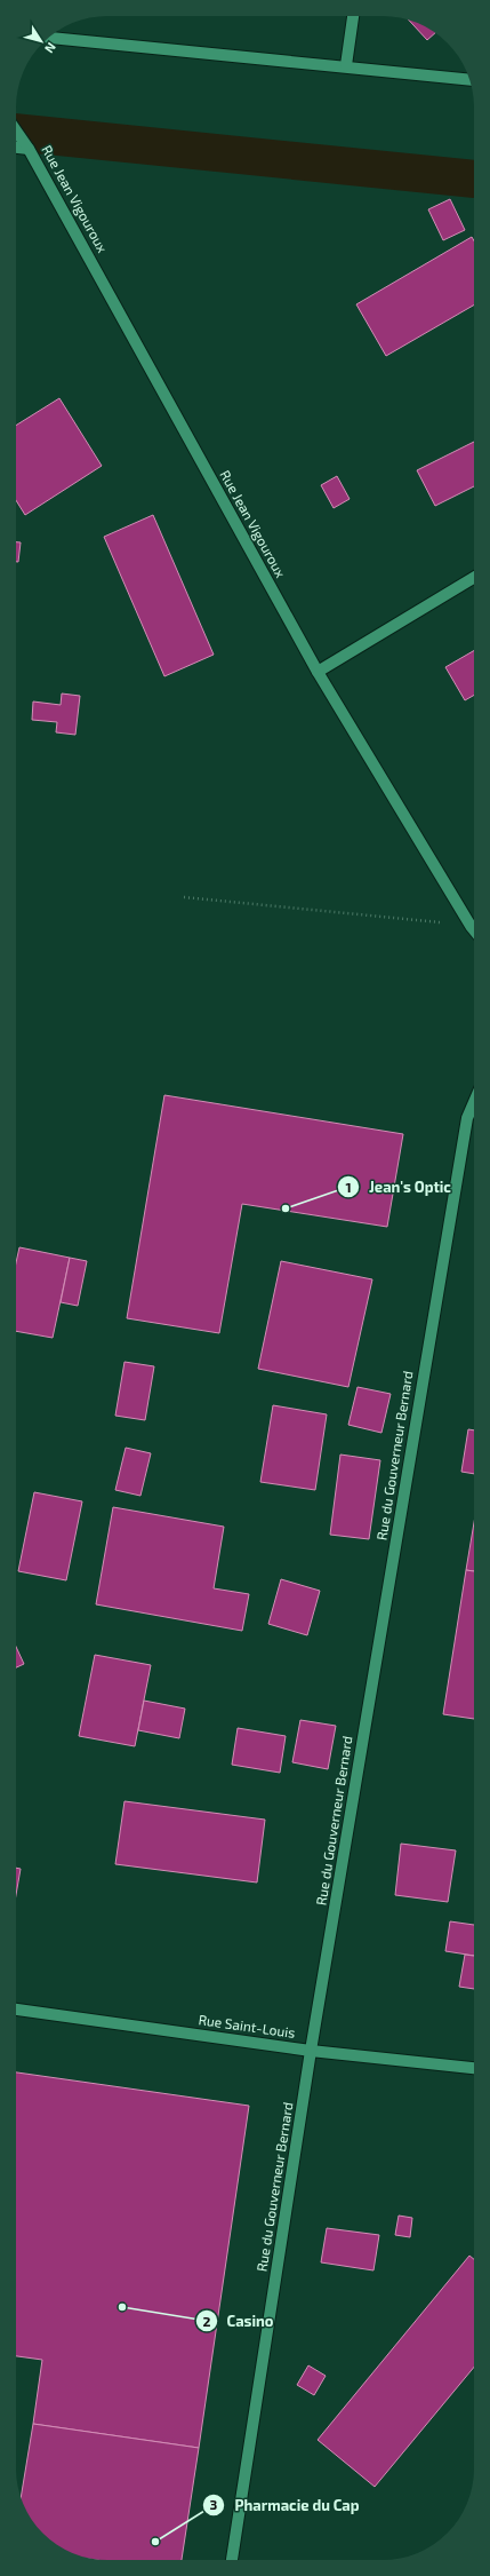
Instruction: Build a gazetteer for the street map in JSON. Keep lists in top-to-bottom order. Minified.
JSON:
{"streets":{"street":["Rue Jean Vigouroux","Rue du Gouverneur Bernard","Rue Saint-Louis"]},"crossings":[["Rue du Gouverneur Bernard","Rue Saint-Louis"]],"places":["Jean's Optic","Casino","Pharmacie du Cap"],"north":"bottom right"}
